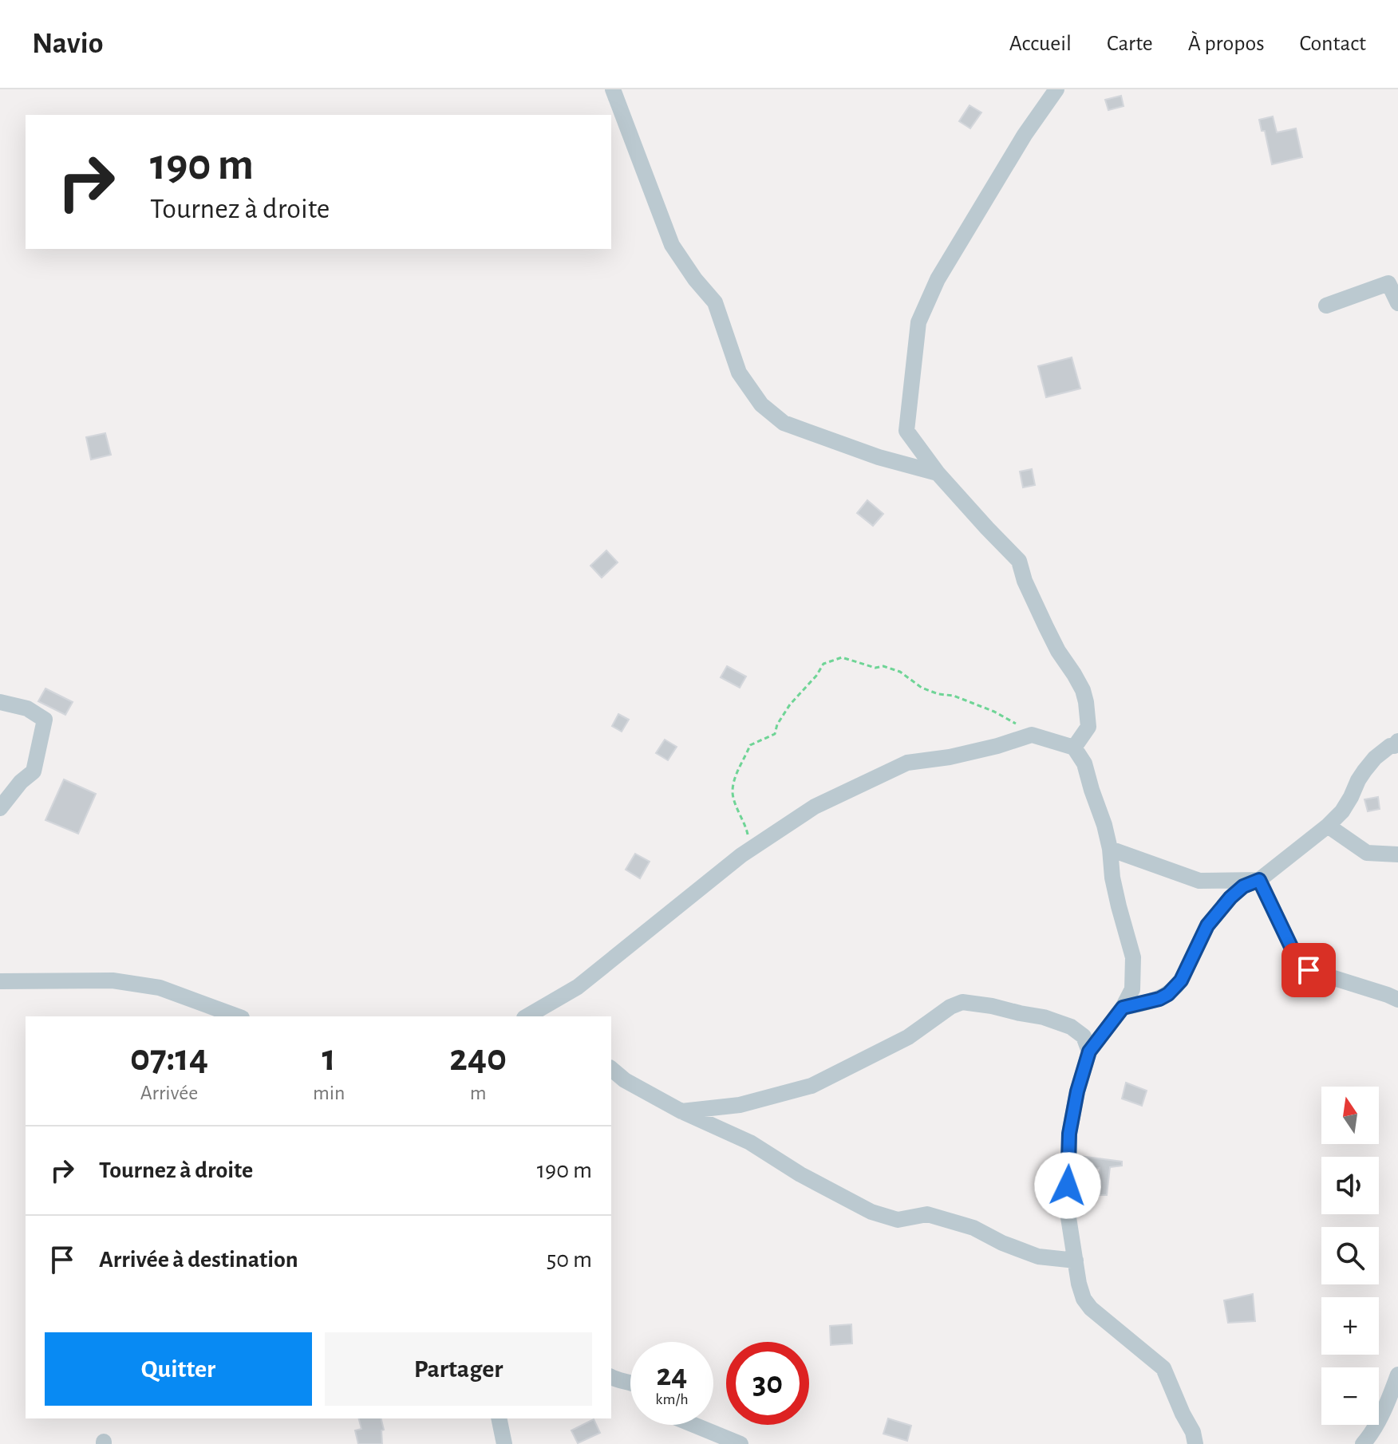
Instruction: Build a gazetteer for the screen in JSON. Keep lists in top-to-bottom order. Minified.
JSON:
{"north":"top","page":{"header":"Navio","nav":["Accueil","Carte","À propos","Contact"],"turn":["190 m","Tournez à droite"],"eta":["07:14","Arrivée","1","min","240","m"],"map_buttons":["+","−"],"list":[{"name":"Tournez à droite","value":"190 m"},{"name":"Arrivée à destination","value":"50 m"}],"buttons":["Quitter","Partager"],"speed":"24 km/h","limit":"30"}}
